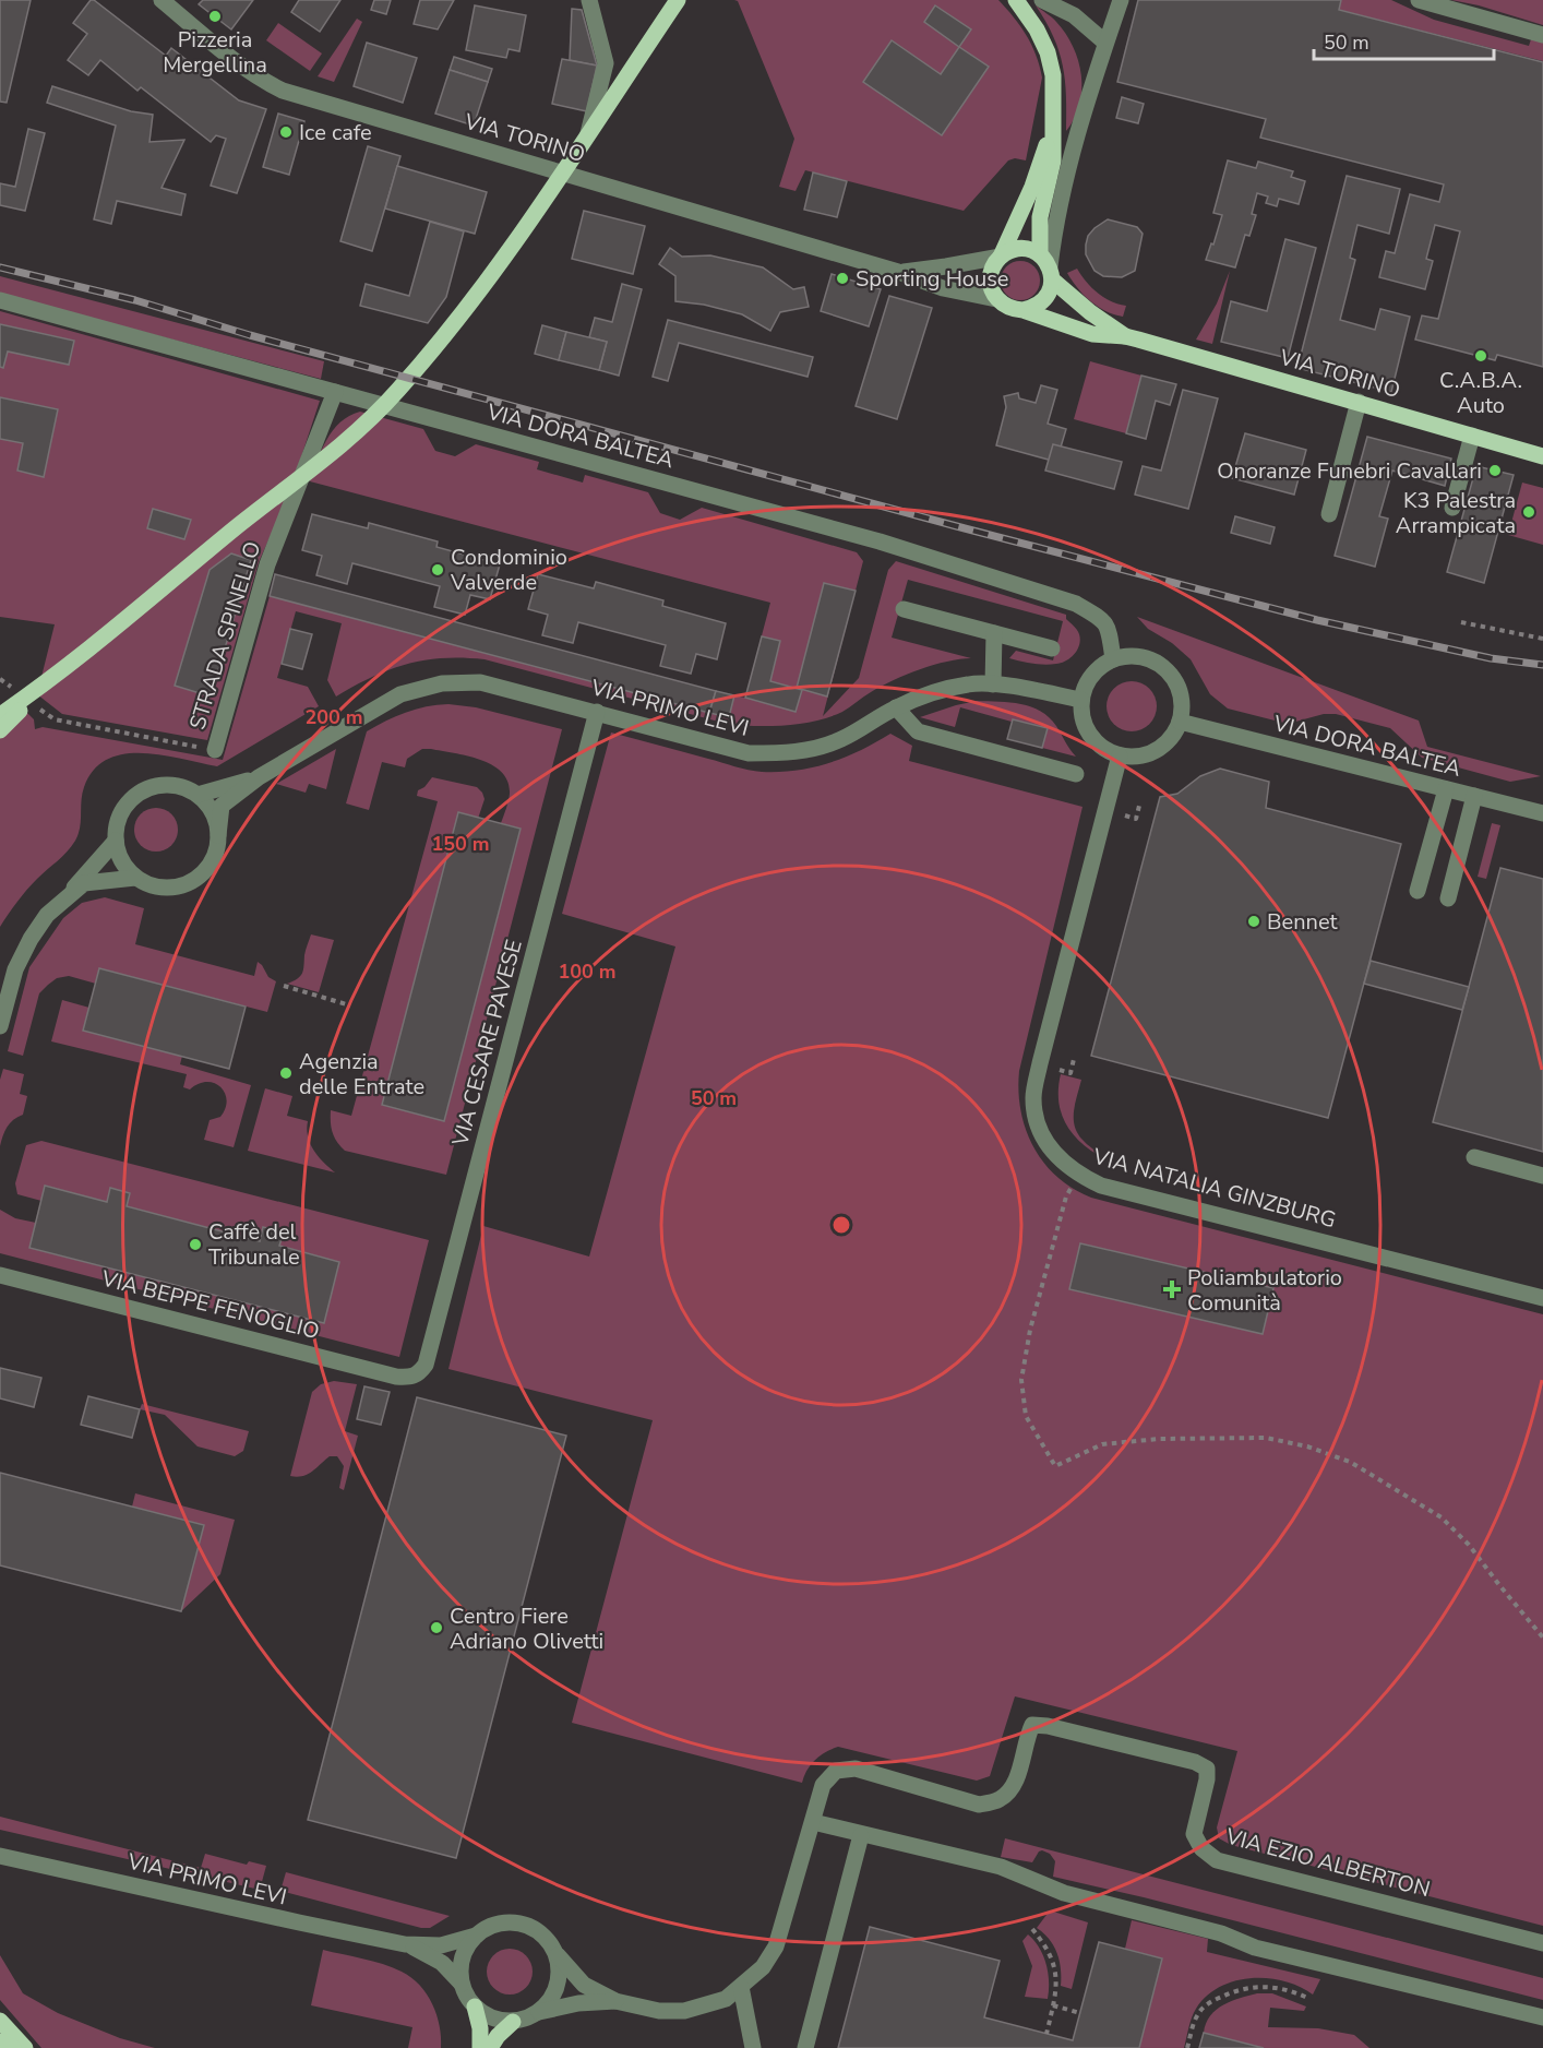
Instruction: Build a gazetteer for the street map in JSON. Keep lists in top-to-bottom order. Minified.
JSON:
{"streets":{"main road":["VIA TORINO"],"street":["VIA DORA BALTEA","STRADA SPINELLO","VIA PRIMO LEVI","VIA CESARE PAVESE","VIA NATALIA GINZBURG","VIA BEPPE FENOGLIO","VIA EZIO ALBERTON"]},"crossings":[["VIA DORA BALTEA","STRADA SPINELLO"],["VIA DORA BALTEA","VIA PRIMO LEVI"],["VIA DORA BALTEA","VIA NATALIA GINZBURG"],["VIA PRIMO LEVI","VIA CESARE PAVESE"],["VIA PRIMO LEVI","VIA NATALIA GINZBURG"],["VIA PRIMO LEVI","VIA EZIO ALBERTON"],["VIA CESARE PAVESE","VIA BEPPE FENOGLIO"]],"places":{"other":["Pizzeria Mergellina","Ice cafe","Sporting House","C.A.B.A. Auto","Onoranze Funebri Cavallari","K3 Palestra Arrampicata","Condominio Valverde","Bennet","Agenzia delle Entrate","Caffè del Tribunale","Centro Fiere Adriano Olivetti"],"health":["Poliambulatorio Comunità"]},"scale_bar":"50 m","rings":["200 m","150 m","100 m","50 m"]}
